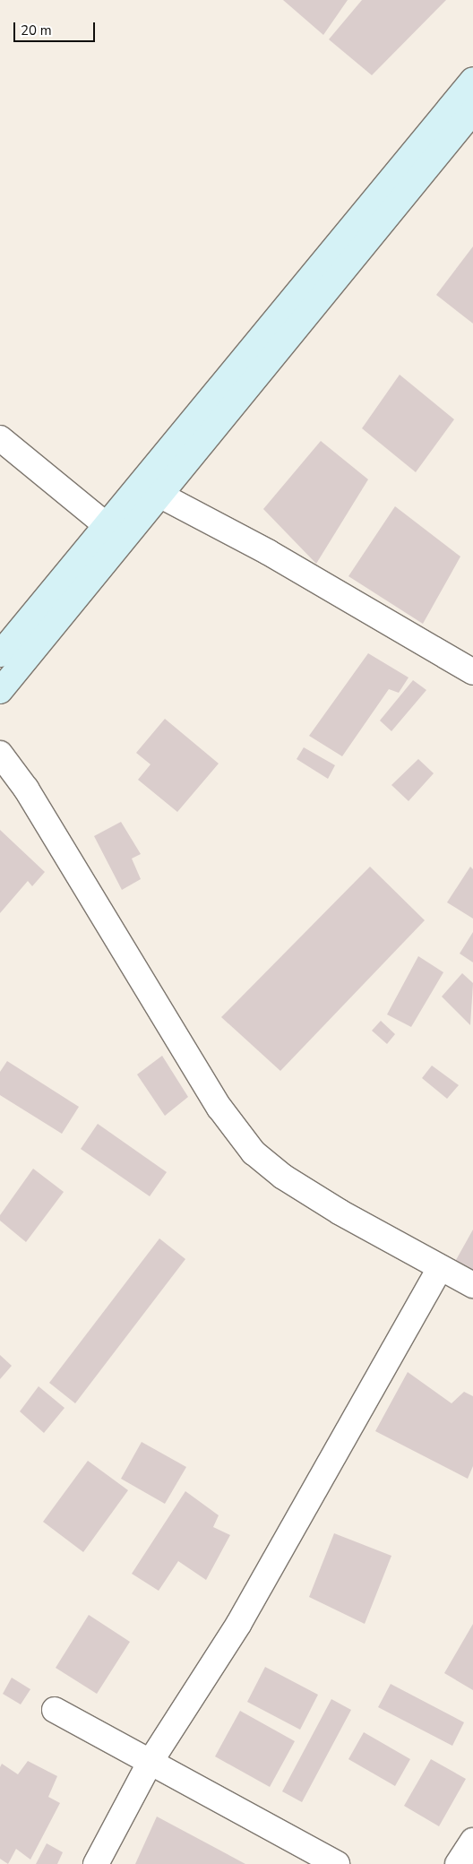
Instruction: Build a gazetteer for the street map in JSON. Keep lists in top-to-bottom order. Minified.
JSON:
{"scale_bar":"20 m"}
